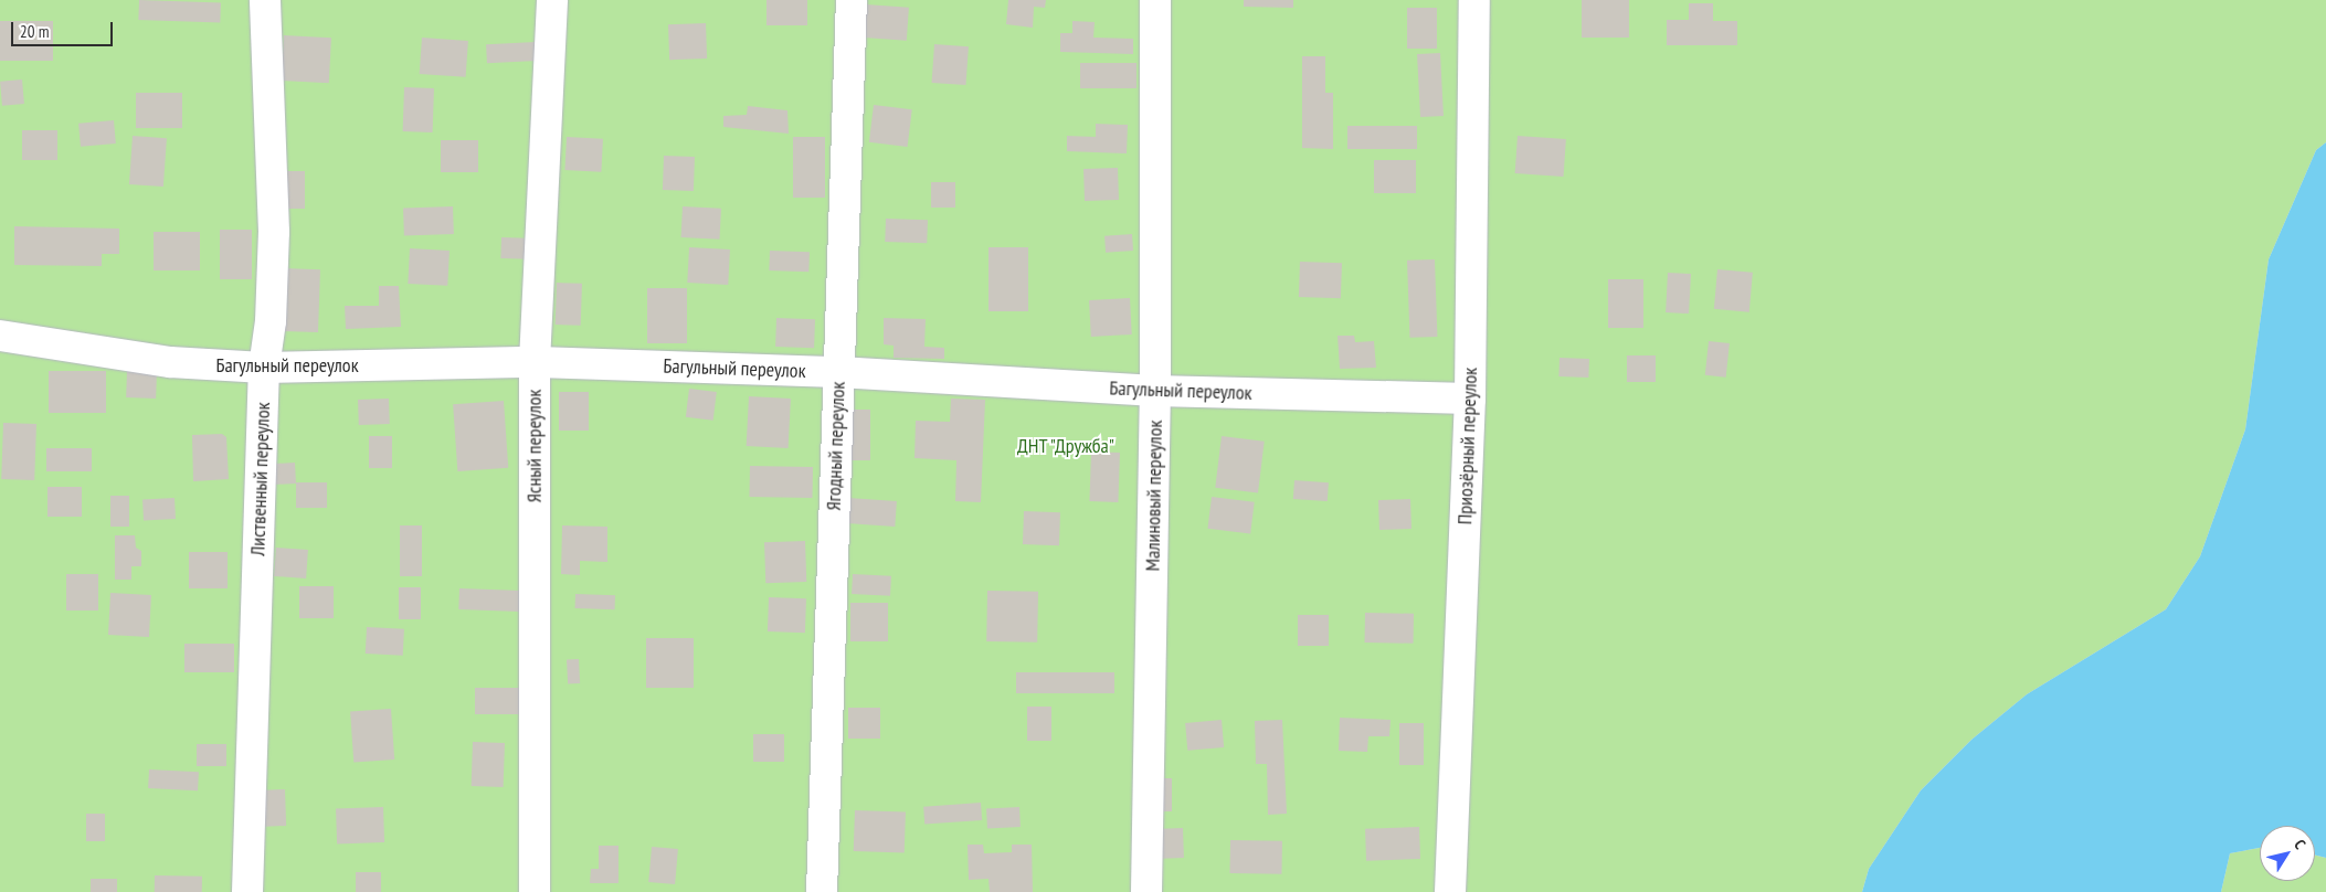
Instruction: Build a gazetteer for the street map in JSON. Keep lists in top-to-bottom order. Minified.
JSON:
{"streets":{"street":["Багульный переулок","Ясный переулок","Ягодный переулок","Приозёрный переулок","Лиственный переулок","Малиновый переулок"]},"crossings":[["Багульный переулок","Ясный переулок"],["Багульный переулок","Ягодный переулок"],["Багульный переулок","Приозёрный переулок"],["Багульный переулок","Лиственный переулок"],["Багульный переулок","Малиновый переулок"]],"parks":["ДНТ \"Дружба\""],"scale_bar":"20 m","north":"top right"}
